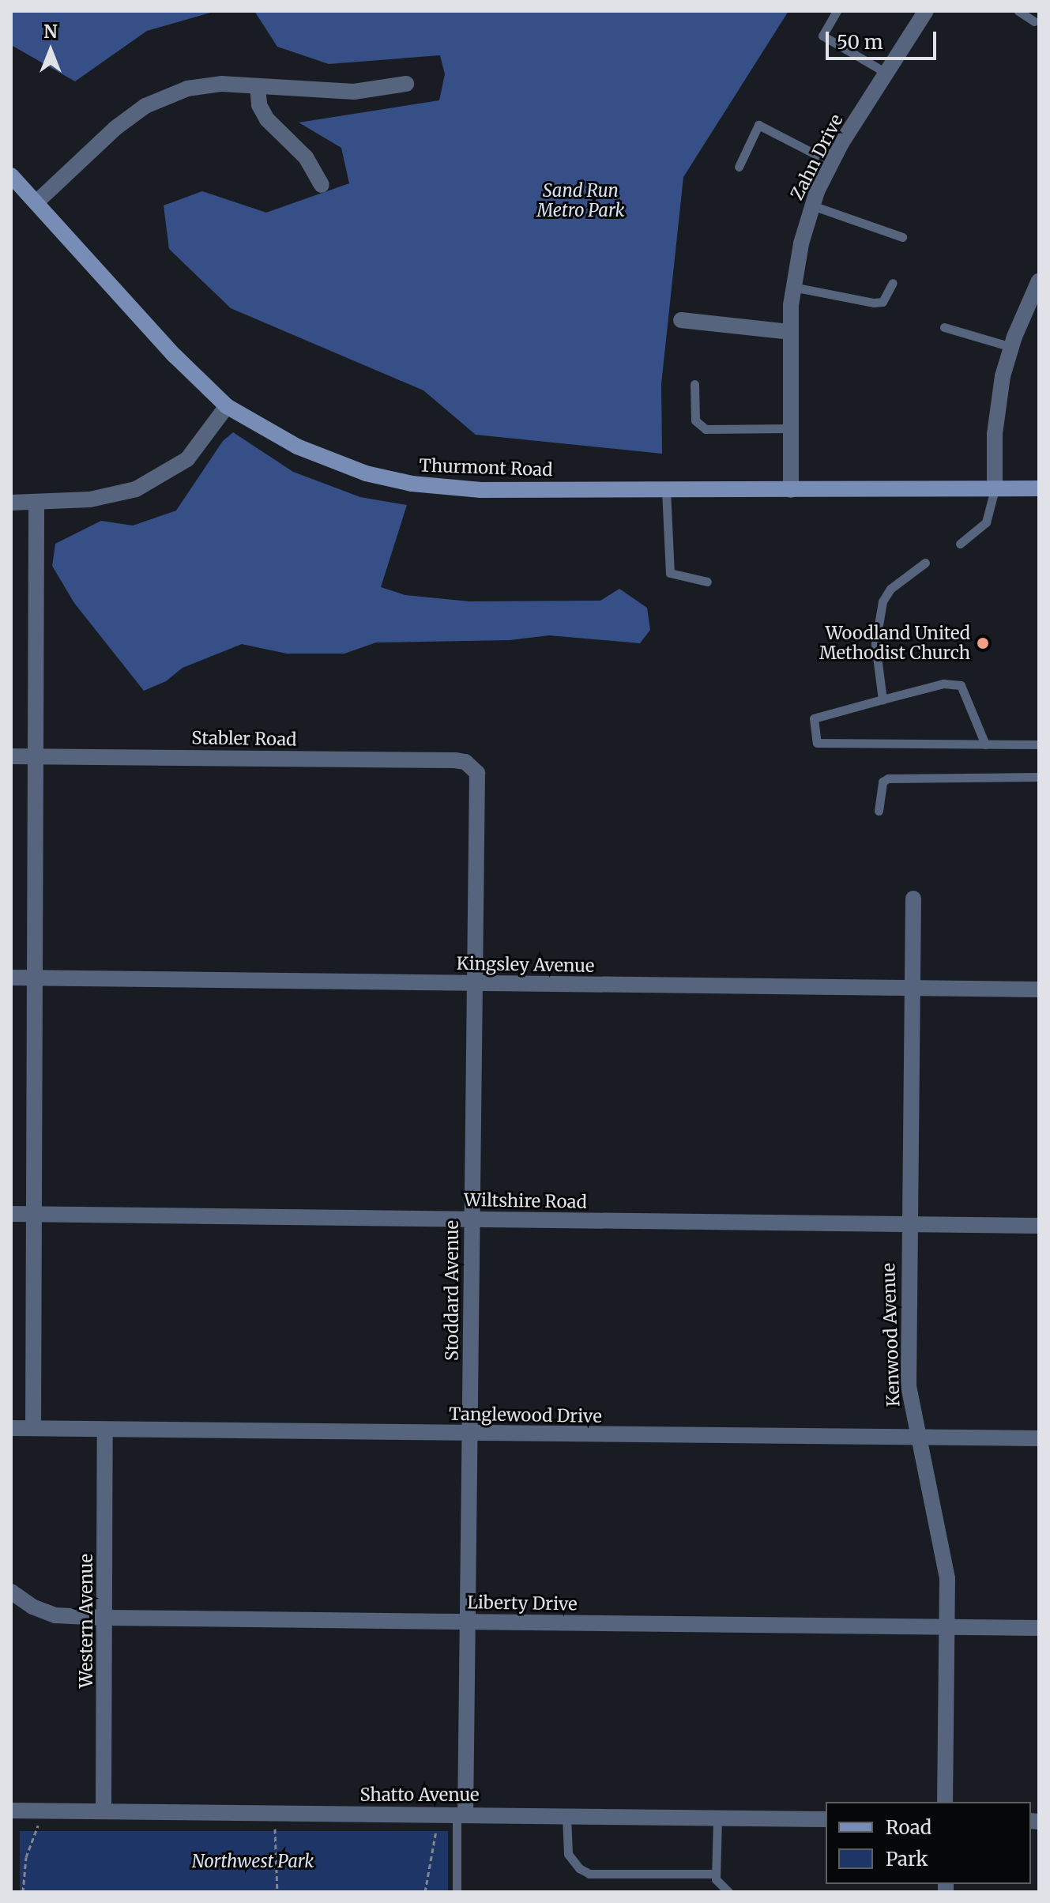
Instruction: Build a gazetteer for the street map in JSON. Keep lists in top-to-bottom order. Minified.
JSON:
{"streets":{"street":["Zahn Drive","Thurmont Road","Stabler Road","Kingsley Avenue","Wiltshire Road","Stoddard Avenue","Kenwood Avenue","Tanglewood Drive","Liberty Drive","Western Avenue","Shatto Avenue"]},"crossings":[["Zahn Drive","Thurmont Road"],["Stabler Road","Stoddard Avenue"],["Kingsley Avenue","Stoddard Avenue"],["Kingsley Avenue","Kenwood Avenue"],["Wiltshire Road","Stoddard Avenue"],["Wiltshire Road","Kenwood Avenue"],["Stoddard Avenue","Tanglewood Drive"],["Stoddard Avenue","Liberty Drive"],["Stoddard Avenue","Shatto Avenue"],["Kenwood Avenue","Tanglewood Drive"],["Kenwood Avenue","Liberty Drive"],["Tanglewood Drive","Western Avenue"],["Liberty Drive","Western Avenue"],["Western Avenue","Shatto Avenue"]],"parks":["Sand Run Metro Park","Northwest Park"],"places":["Woodland United Methodist Church"],"legend":["Road","Park"],"scale_bar":"50 m","north":"top"}
